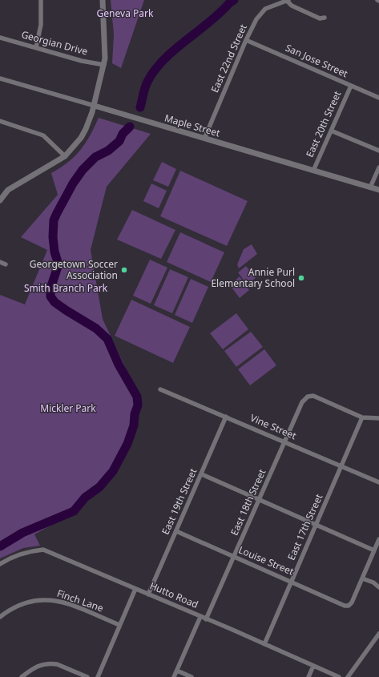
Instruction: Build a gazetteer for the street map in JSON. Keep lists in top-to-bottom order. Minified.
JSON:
{"streets":{"street":["Georgian Drive","East 22nd Street","San Jose Street","East 20th Street","Maple Street","Vine Street","East 19th Street","East 18th Street","East 17th Street","Louise Street","Hutto Road","Finch Lane"]},"crossings":[["East 22nd Street","San Jose Street"],["East 22nd Street","Maple Street"],["San Jose Street","East 20th Street"],["East 20th Street","Maple Street"],["Vine Street","East 19th Street"],["Vine Street","East 18th Street"],["Vine Street","East 17th Street"],["East 19th Street","Louise Street"],["East 19th Street","Hutto Road"],["East 18th Street","East 17th Street"],["East 18th Street","Louise Street"],["East 18th Street","Hutto Road"],["East 17th Street","Louise Street"],["East 17th Street","Hutto Road"]],"parks":["Geneva Park","Smith Branch Park","Mickler Park"],"places":["Georgetown Soccer Association","Annie Purl Elementary School"]}
